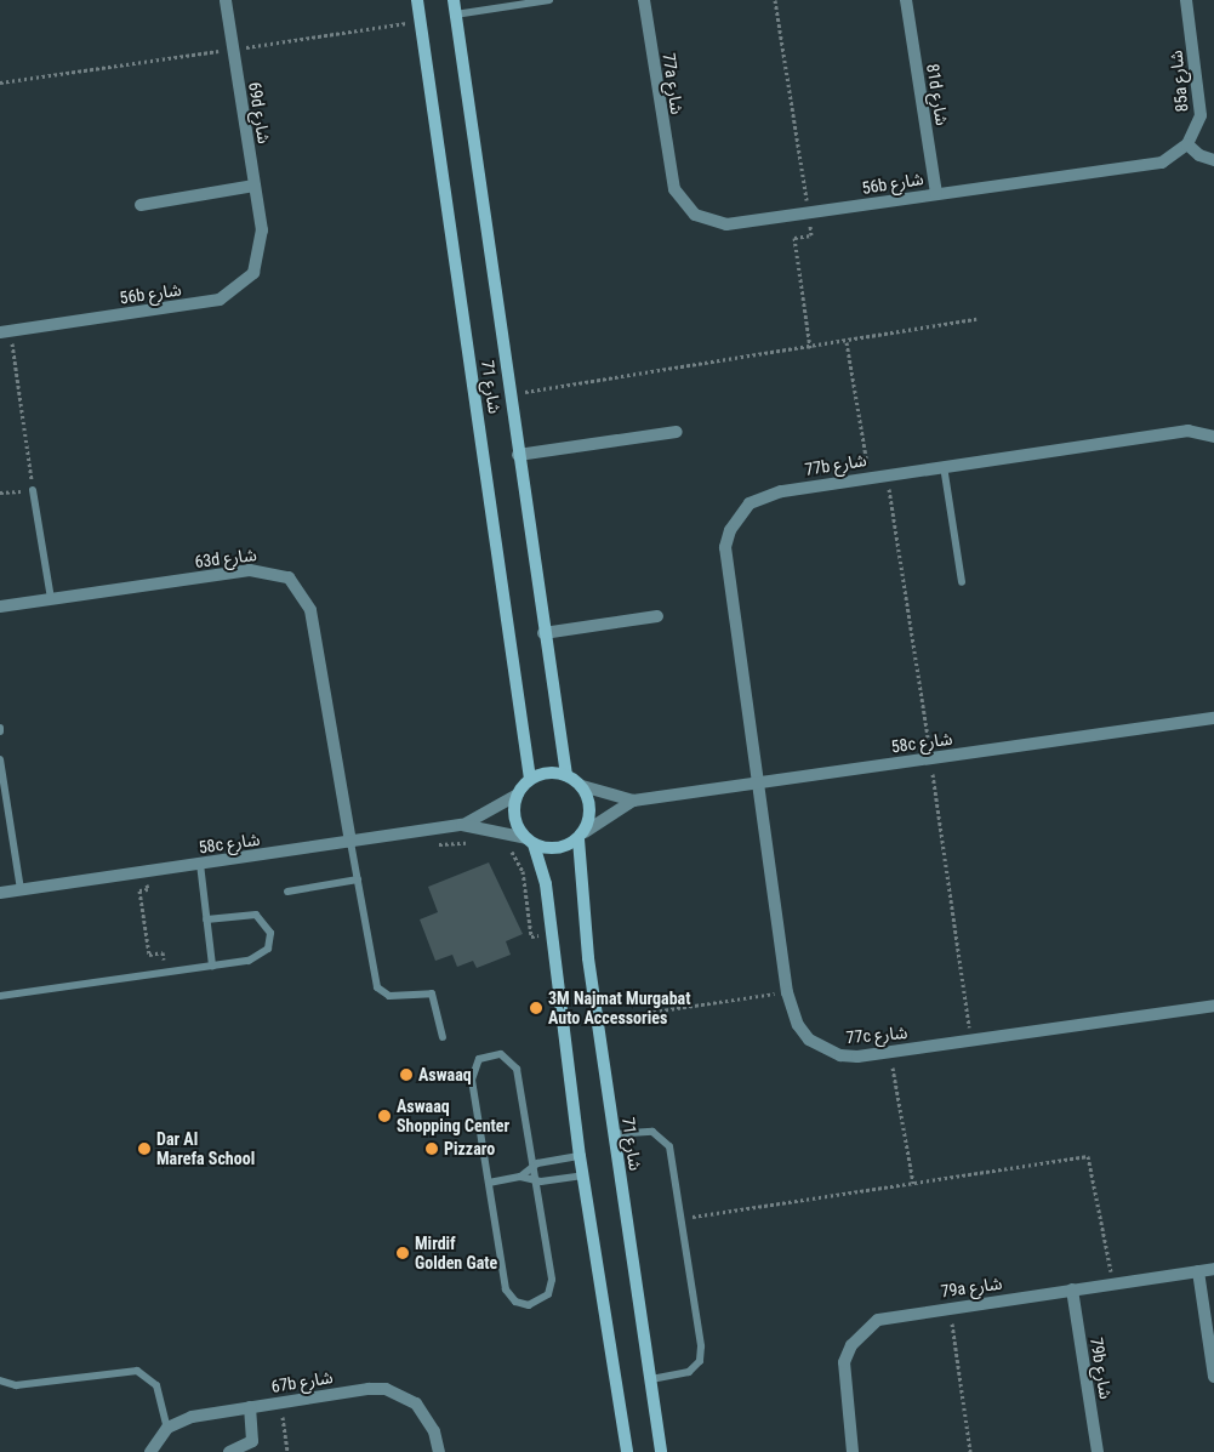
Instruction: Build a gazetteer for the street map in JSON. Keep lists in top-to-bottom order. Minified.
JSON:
{"streets":{"street":["85a شارع","77a شارع","81d شارع","69d شارع","56b شارع","شارع 71","77b شارع","63d شارع","58c شارع","77c شارع","79a شارع","79b شارع","67b شارع"]},"crossings":[["85a شارع","56b شارع"],["77a شارع","56b شارع"],["81d شارع","56b شارع"],["69d شارع","56b شارع"],["شارع 71","58c شارع"],["77b شارع","58c شارع"],["77b شارع","77c شارع"],["63d شارع","58c شارع"],["58c شارع","77c شارع"],["79a شارع","79b شارع"]],"places":["3M Najmat Murgabat Auto Accessories","Aswaaq","Aswaaq Shopping Center","Dar Al Marefa School","Pizzaro","Mirdif Golden Gate"]}
